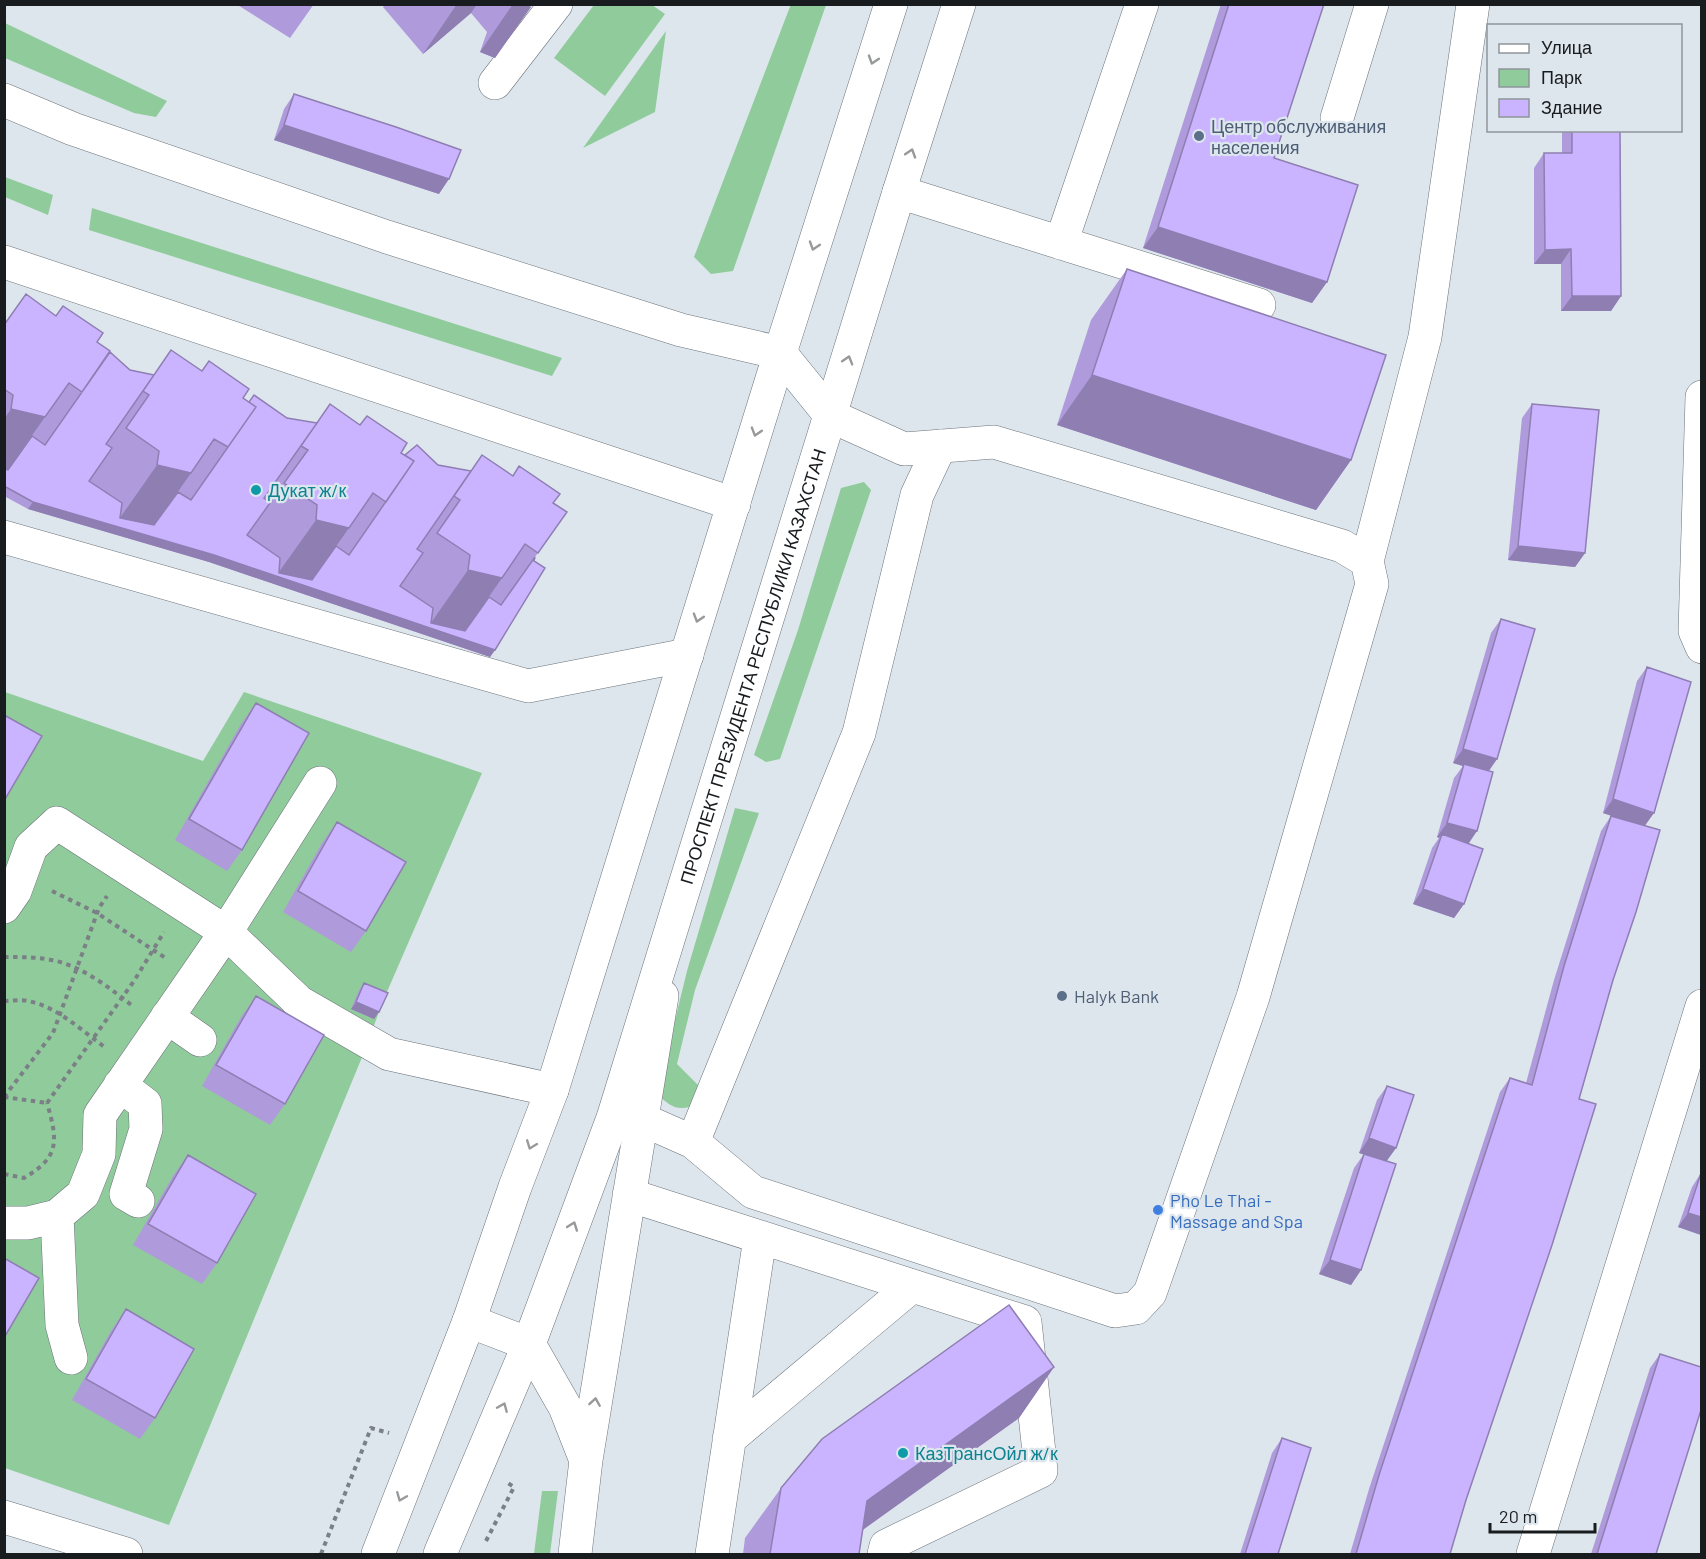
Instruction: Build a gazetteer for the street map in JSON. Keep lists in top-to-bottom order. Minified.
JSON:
{"streets":{"main road":["ПРОСПЕКТ ПРЕЗИДЕНТА РЕСПУБЛИКИ КАЗАХСТАН"]},"places":["Центр обслуживания населения","Дукат ж/к","Halyk Bank","Pho Le Thai - Massage and Spa","КазТрансОйл ж/к"],"legend":["Улица","Парк","Здание"],"scale_bar":"20 m"}
